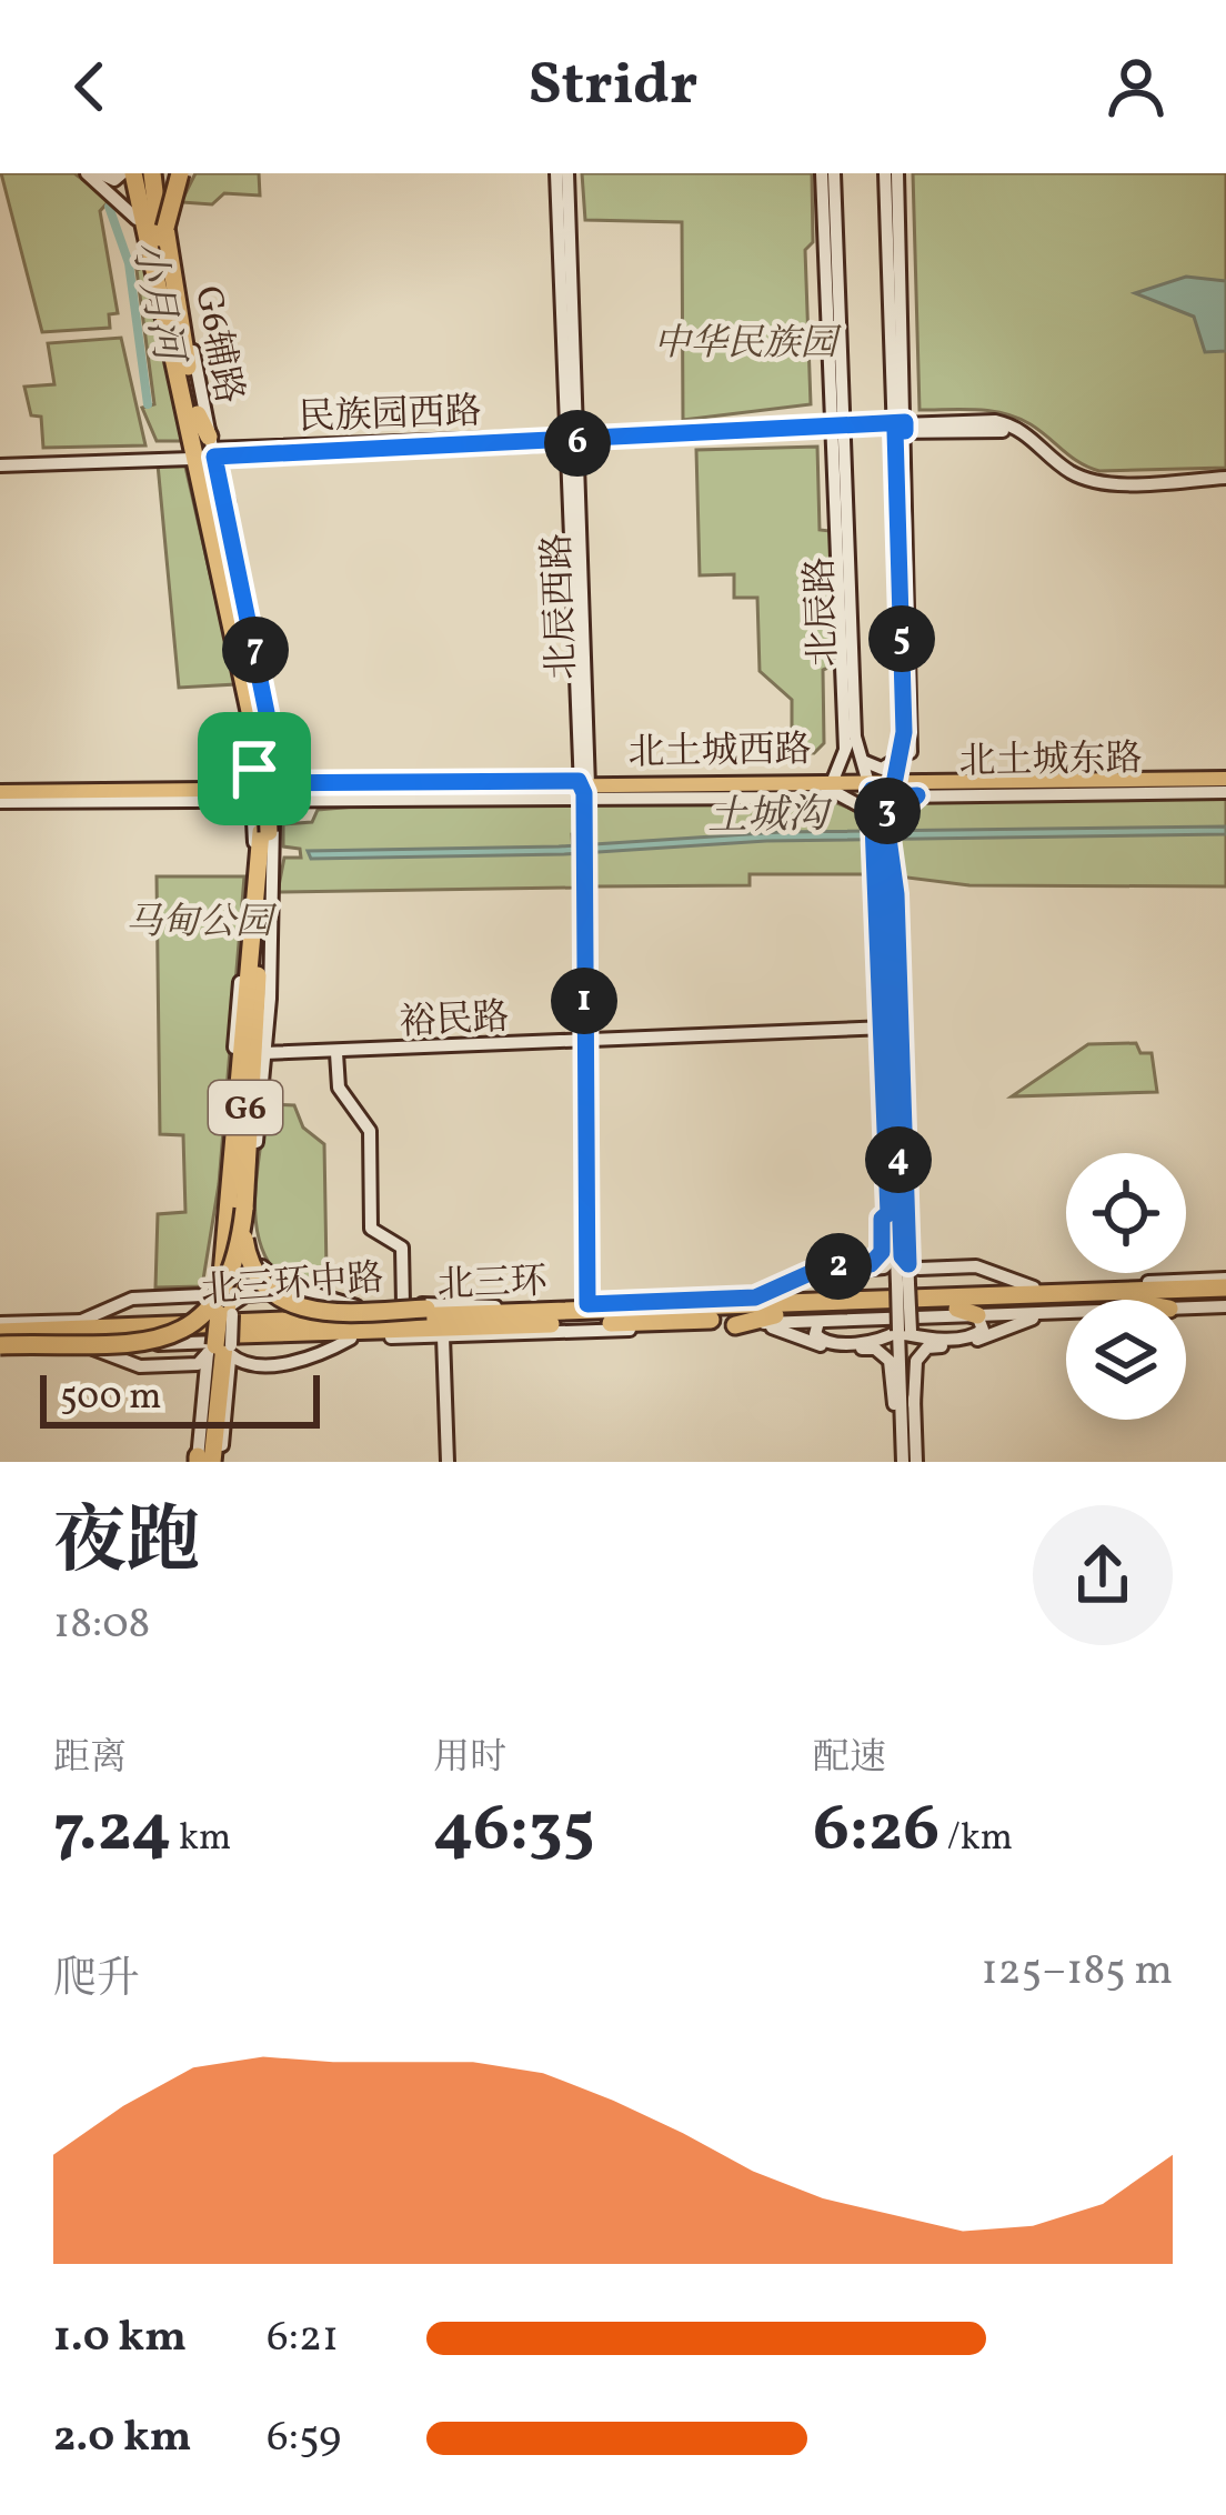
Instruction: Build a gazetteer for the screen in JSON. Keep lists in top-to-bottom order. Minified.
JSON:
{"streets":{"highway":["G6","北三环"],"main road":["北土城西路","北土城东路"],"street":["G6辅路","民族园西路","北辰西路","北辰路","裕民路","北三环中路"]},"crossings":[["G6辅路","民族园西路"],["G6辅路","北土城西路"],["G6辅路","G6"],["民族园西路","北辰西路"],["民族园西路","北辰路"],["北辰西路","北土城西路"],["北辰西路","裕民路"],["北辰西路","北三环"],["北辰西路","北三环中路"],["北辰路","北土城西路"],["北土城西路","北土城东路"],["北三环","北三环中路"]],"water":["小月河","土城沟"],"parks":["中华民族园","马甸公园"],"scale_bar":"500 m","page":{"header":"Stridr","pins":["6","5","7","3","1","4","2"],"scale":"500 m","heading":["夜跑","18:08"],"stats":[["距离","7.24 km"],["用时","46:35"],["配速","6:26 /km"]],"chart":["爬升","125–185 m"],"list":[{"name":"1.0 km","note":"6:21"},{"name":"2.0 km","note":"6:59"}]}}
